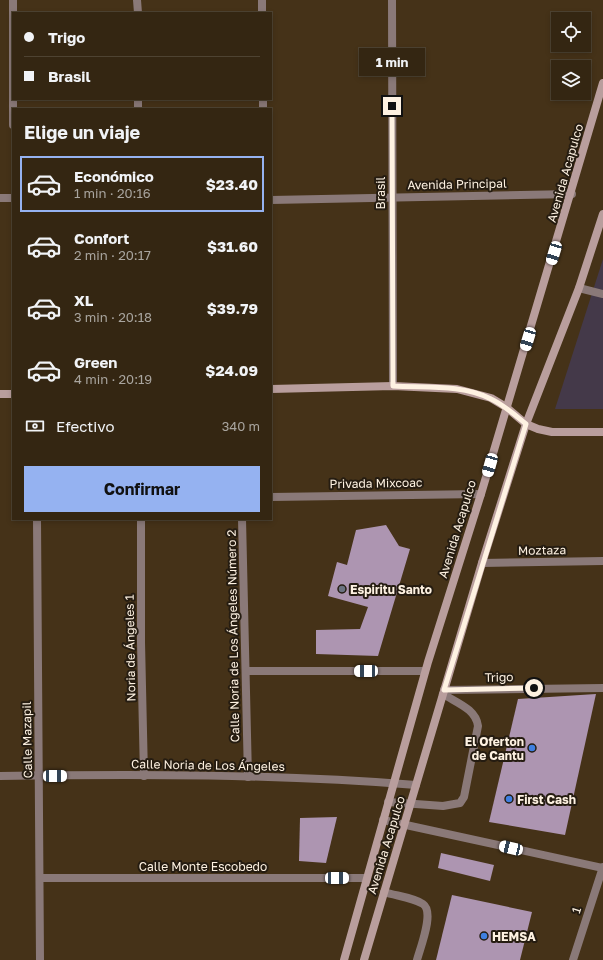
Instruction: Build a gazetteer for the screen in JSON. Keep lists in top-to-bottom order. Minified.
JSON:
{"streets":{"main road":["Avenida Acapulco"],"street":["Avenida Principal","Brasil","Privada Mixcoac","Moztaza","Calle Noria de Los Ángeles Número 2","Noria de Ángeles 1","Trigo","Calle Mazapil","Calle Noria de Los Ángeles","Calle Monte Escobedo","1"]},"crossings":[["Avenida Acapulco","Avenida Principal"],["Avenida Acapulco","Privada Mixcoac"],["Avenida Acapulco","Moztaza"],["Avenida Acapulco","Trigo"],["Avenida Acapulco","Calle Noria de Los Ángeles"],["Avenida Acapulco","Calle Monte Escobedo"],["Avenida Principal","Brasil"],["Calle Noria de Los Ángeles Número 2","Calle Noria de Los Ángeles"],["Noria de Ángeles 1","Calle Noria de Los Ángeles"],["Calle Mazapil","Calle Noria de Los Ángeles"],["Calle Mazapil","Calle Monte Escobedo"]],"places":["Espiritu Santo","El Oferton de Cantu","First Cash","HEMSA"],"page":{"banner":["Trigo","Brasil"],"bubble":"1 min","heading":"Elige un viaje","list":[{"name":"Económico","note":"1 min · 20:16","value":"$23.40"},{"name":"Confort","note":"2 min · 20:17","value":"$31.60"},{"name":"XL","note":"3 min · 20:18","value":"$39.79"},{"name":"Green","note":"4 min · 20:19","value":"$24.09"}],"pay":["Efectivo","340 m"],"buttons":"Confirmar"}}
